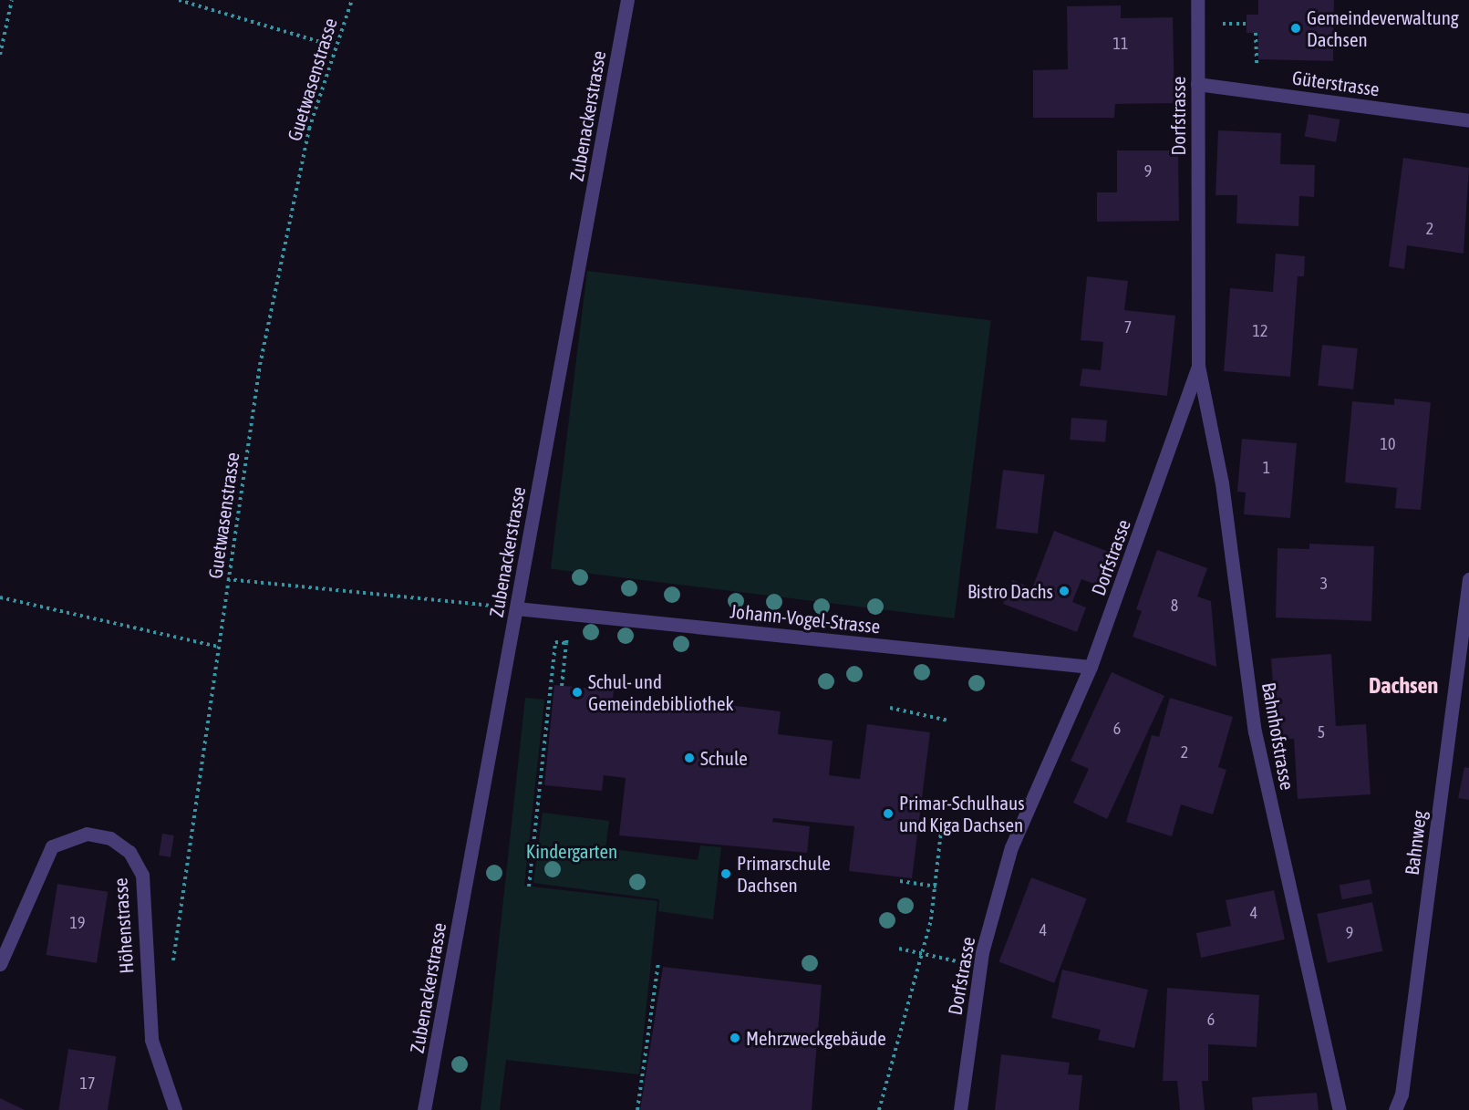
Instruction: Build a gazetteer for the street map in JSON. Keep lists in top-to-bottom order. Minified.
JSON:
{"streets":{"street":["Güterstrasse","Zubenackerstrasse","Dorfstrasse","Johann-Vogel-Strasse","Bahnhofstrasse","Bahnweg","Höhenstrasse"],"path":["Guetwasenstrasse"]},"crossings":[["Güterstrasse","Dorfstrasse"],["Zubenackerstrasse","Johann-Vogel-Strasse"],["Dorfstrasse","Johann-Vogel-Strasse"],["Dorfstrasse","Bahnhofstrasse"]],"districts":["Dachsen"],"parks":["Kindergarten"],"places":["Gemeindeverwaltung Dachsen","Bistro Dachs","Schul- und Gemeindebibliothek","Schule","Primar-Schulhaus und Kiga Dachsen","Primarschule Dachsen","Mehrzweckgebäude"],"house_numbers":["11","9","2","7","12","10","1","3","8","6","5","2","4","19","4","9","6","17"]}
